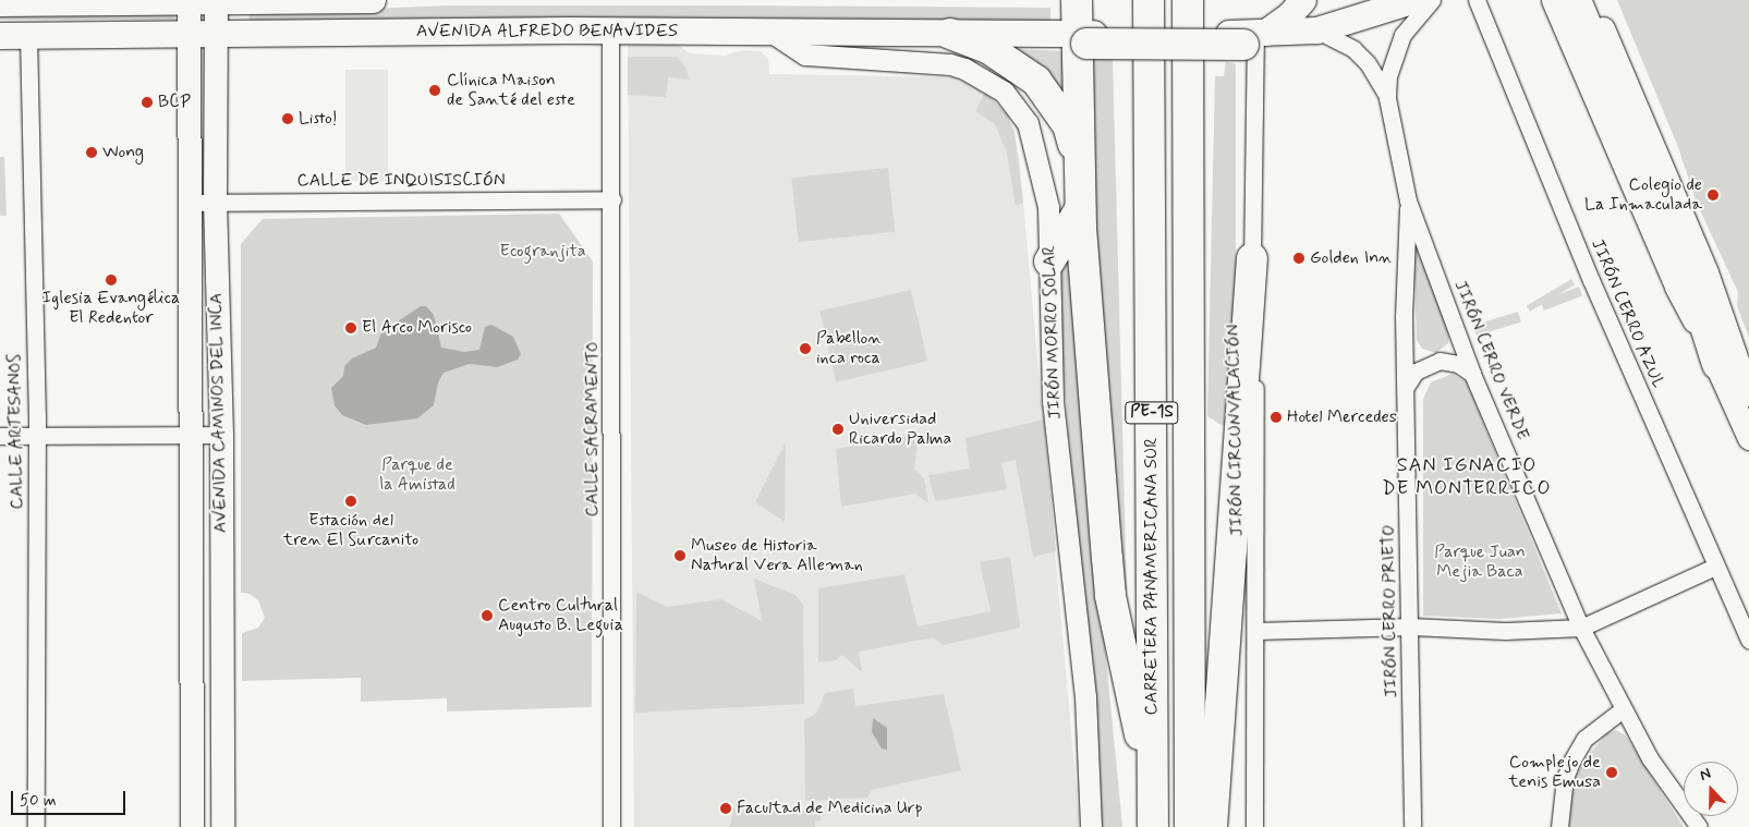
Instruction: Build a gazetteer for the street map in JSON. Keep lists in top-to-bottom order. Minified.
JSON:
{"streets":{"highway":["PE-1S","CARRETERA PANAMERICANA SUR"],"main road":["AVENIDA ALFREDO BENAVIDES","AVENIDA CAMINOS DEL INCA"],"street":["CALLE DE INQUISISCIÓN","JIRÓN CERRO AZUL","JIRÓN MORRO SOLAR","JIRÓN CERRO VERDE","CALLE SACRAMENTO","JIRÓN CIRCUNVALACIÓN","CALLE ARTESANOS","JIRÓN CERRO PRIETO"]},"crossings":[["AVENIDA ALFREDO BENAVIDES","JIRÓN MORRO SOLAR"],["AVENIDA ALFREDO BENAVIDES","AVENIDA CAMINOS DEL INCA"],["AVENIDA ALFREDO BENAVIDES","CALLE SACRAMENTO"],["AVENIDA ALFREDO BENAVIDES","CALLE ARTESANOS"],["CALLE DE INQUISISCIÓN","AVENIDA CAMINOS DEL INCA"],["CALLE DE INQUISISCIÓN","CALLE SACRAMENTO"],["JIRÓN CERRO VERDE","JIRÓN CERRO PRIETO"]],"districts":["SAN IGNACIO DE MONTERRICO"],"parks":["Ecogranjita","Parque de la Amistad","Parque Juan Mejia Baca"],"places":["Clínica Maison de Santé del este","BCP","Listo!","Wong","Colegio de La Inmaculada","Golden Inn","Iglesia Evangélica El Redentor","El Arco Morisco","Pabellon inca roca","Hotel Mercedes","Universidad Ricardo Palma","Estación del tren El Surcanito","Museo de Historia Natural Vera Alleman","Centro Cultural Augusto B. Leguia","Complejo de tenis Emusa","Facultad de Medicina Urp"],"scale_bar":"50 m","north":"top"}
